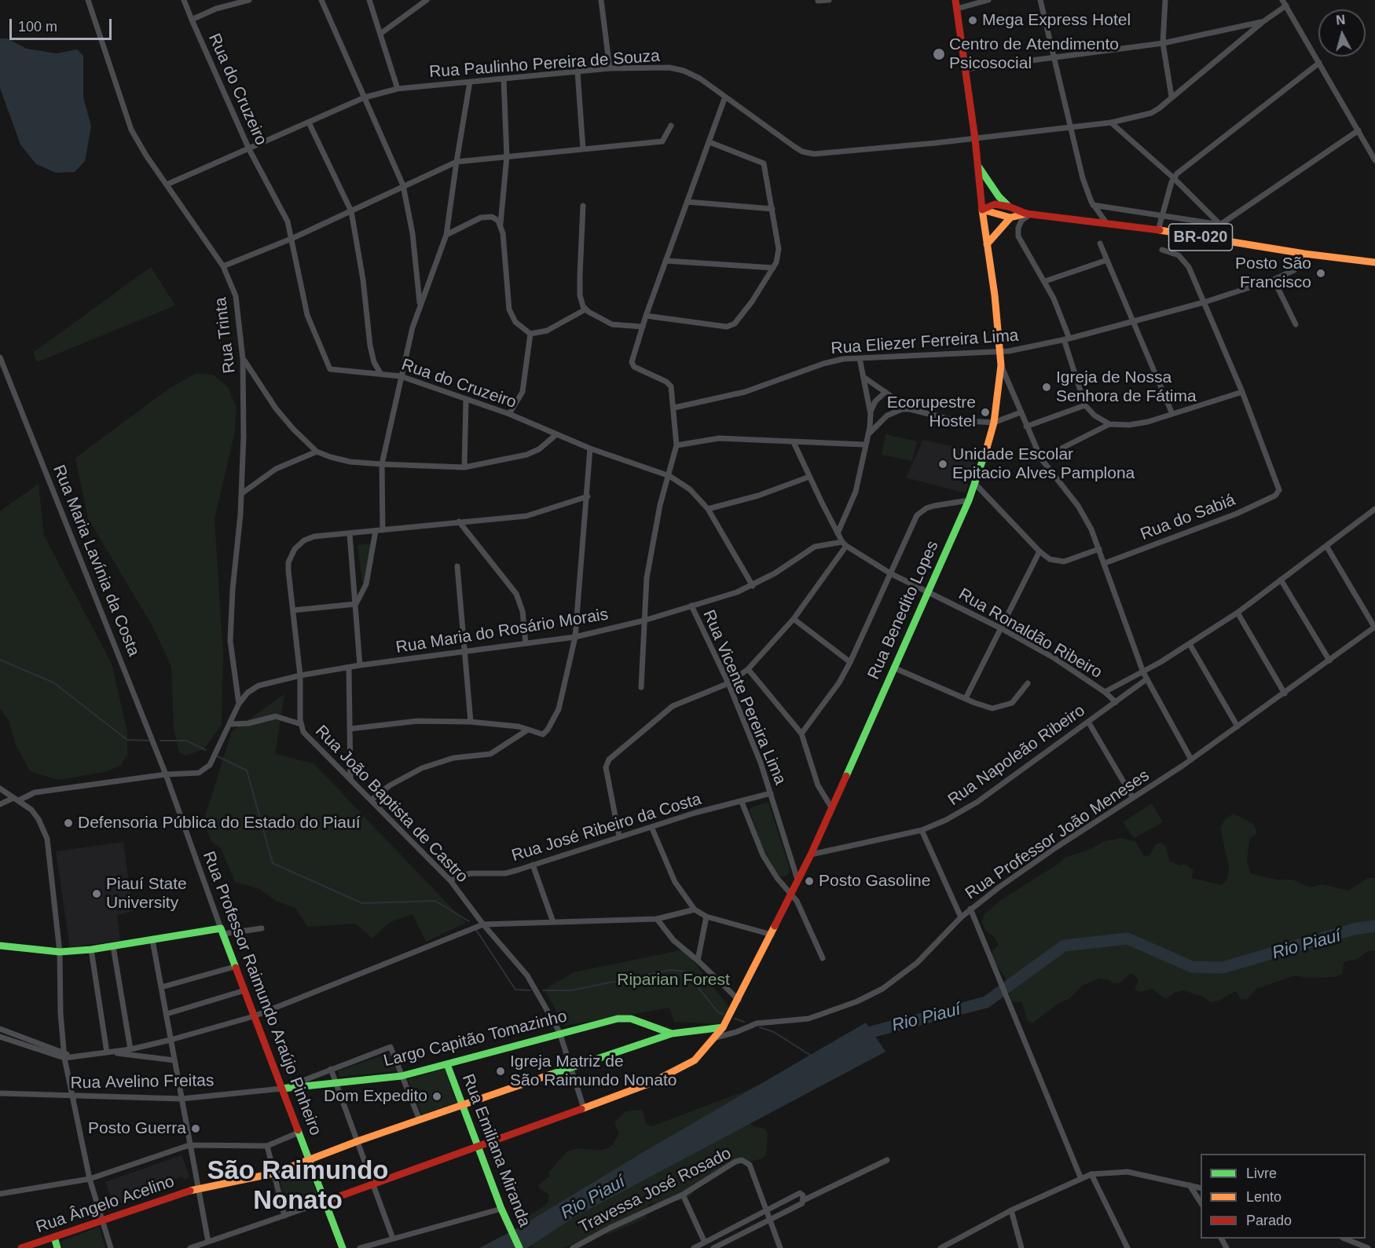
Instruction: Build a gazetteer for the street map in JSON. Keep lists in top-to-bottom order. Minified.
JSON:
{"streets":{"main road":["BR-020","Rua Benedito Lopes","Rua Professor Raimundo Araújo Pinheiro","Largo Capitão Tomazinho","Rua Emiliana Miranda","Rua Ângelo Acelino"],"street":["Rua Paulinho Pereira de Souza","Rua do Cruzeiro","Rua Trinta","Rua Eliezer Ferreira Lima","Rua do Sabiá","Rua Maria Lavínia da Costa","Rua Maria do Rosário Morais","Rua Ronaldão Ribeiro","Rua Vicente Pereira Lima","Rua Napoleão Ribeiro","Rua João Baptista de Castro","Rua José Ribeiro da Costa","Rua Professor João Meneses","Rua Avelino Freitas","Travessa José Rosado"]},"crossings":[["Rua Paulinho Pereira de Souza","Rua do Cruzeiro"],["Rua Paulinho Pereira de Souza","BR-020"],["Rua Paulinho Pereira de Souza","Rua Trinta"],["Rua do Cruzeiro","Rua Maria do Rosário Morais"],["BR-020","Rua Eliezer Ferreira Lima"],["BR-020","Rua Benedito Lopes"],["Rua Trinta","Rua Maria do Rosário Morais"],["Rua Eliezer Ferreira Lima","Rua Benedito Lopes"],["Rua Maria Lavínia da Costa","Rua Maria do Rosário Morais"],["Rua Maria Lavínia da Costa","Rua Professor Raimundo Araújo Pinheiro"],["Rua Benedito Lopes","Rua Ronaldão Ribeiro"],["Rua Benedito Lopes","Rua Vicente Pereira Lima"],["Rua Benedito Lopes","Rua Napoleão Ribeiro"],["Rua Benedito Lopes","Rua João Baptista de Castro"],["Rua Benedito Lopes","Rua Professor João Meneses"],["Rua Benedito Lopes","Rua Professor Raimundo Araújo Pinheiro"],["Rua Benedito Lopes","Rua Emiliana Miranda"],["Rua Maria do Rosário Morais","Rua Ronaldão Ribeiro"],["Rua Maria do Rosário Morais","Rua Vicente Pereira Lima"],["Rua Maria do Rosário Morais","Rua João Baptista de Castro"],["Rua Maria do Rosário Morais","Rua Professor Raimundo Araújo Pinheiro"],["Rua Ronaldão Ribeiro","Rua Napoleão Ribeiro"],["Rua Vicente Pereira Lima","Rua José Ribeiro da Costa"],["Rua João Baptista de Castro","Rua José Ribeiro da Costa"],["Rua João Baptista de Castro","Largo Capitão Tomazinho"],["Rua João Baptista de Castro","Rua Ângelo Acelino"],["Rua Professor Raimundo Araújo Pinheiro","Largo Capitão Tomazinho"],["Rua Professor Raimundo Araújo Pinheiro","Rua Avelino Freitas"],["Rua Professor Raimundo Araújo Pinheiro","Rua Ângelo Acelino"],["Largo Capitão Tomazinho","Rua Avelino Freitas"],["Largo Capitão Tomazinho","Rua Emiliana Miranda"],["Largo Capitão Tomazinho","Rua Ângelo Acelino"],["Rua Emiliana Miranda","Rua Ângelo Acelino"]],"districts":["São Raimundo Nonato"],"water":["Rio Piauí"],"parks":["Riparian Forest"],"places":["Mega Express Hotel","Centro de Atendimento Psicosocial","Posto São Francisco","Igreja de Nossa Senhora de Fátima","Ecorupestre Hostel","Unidade Escolar Epitacio Alves Pamplona","Defensoria Pública do Estado do Piauí","Posto Gasoline","Piauí State University","Igreja Matriz de São Raimundo Nonato","Dom Expedito","Posto Guerra"],"legend":["Livre","Lento","Parado"],"scale_bar":"100 m","north":"top"}
